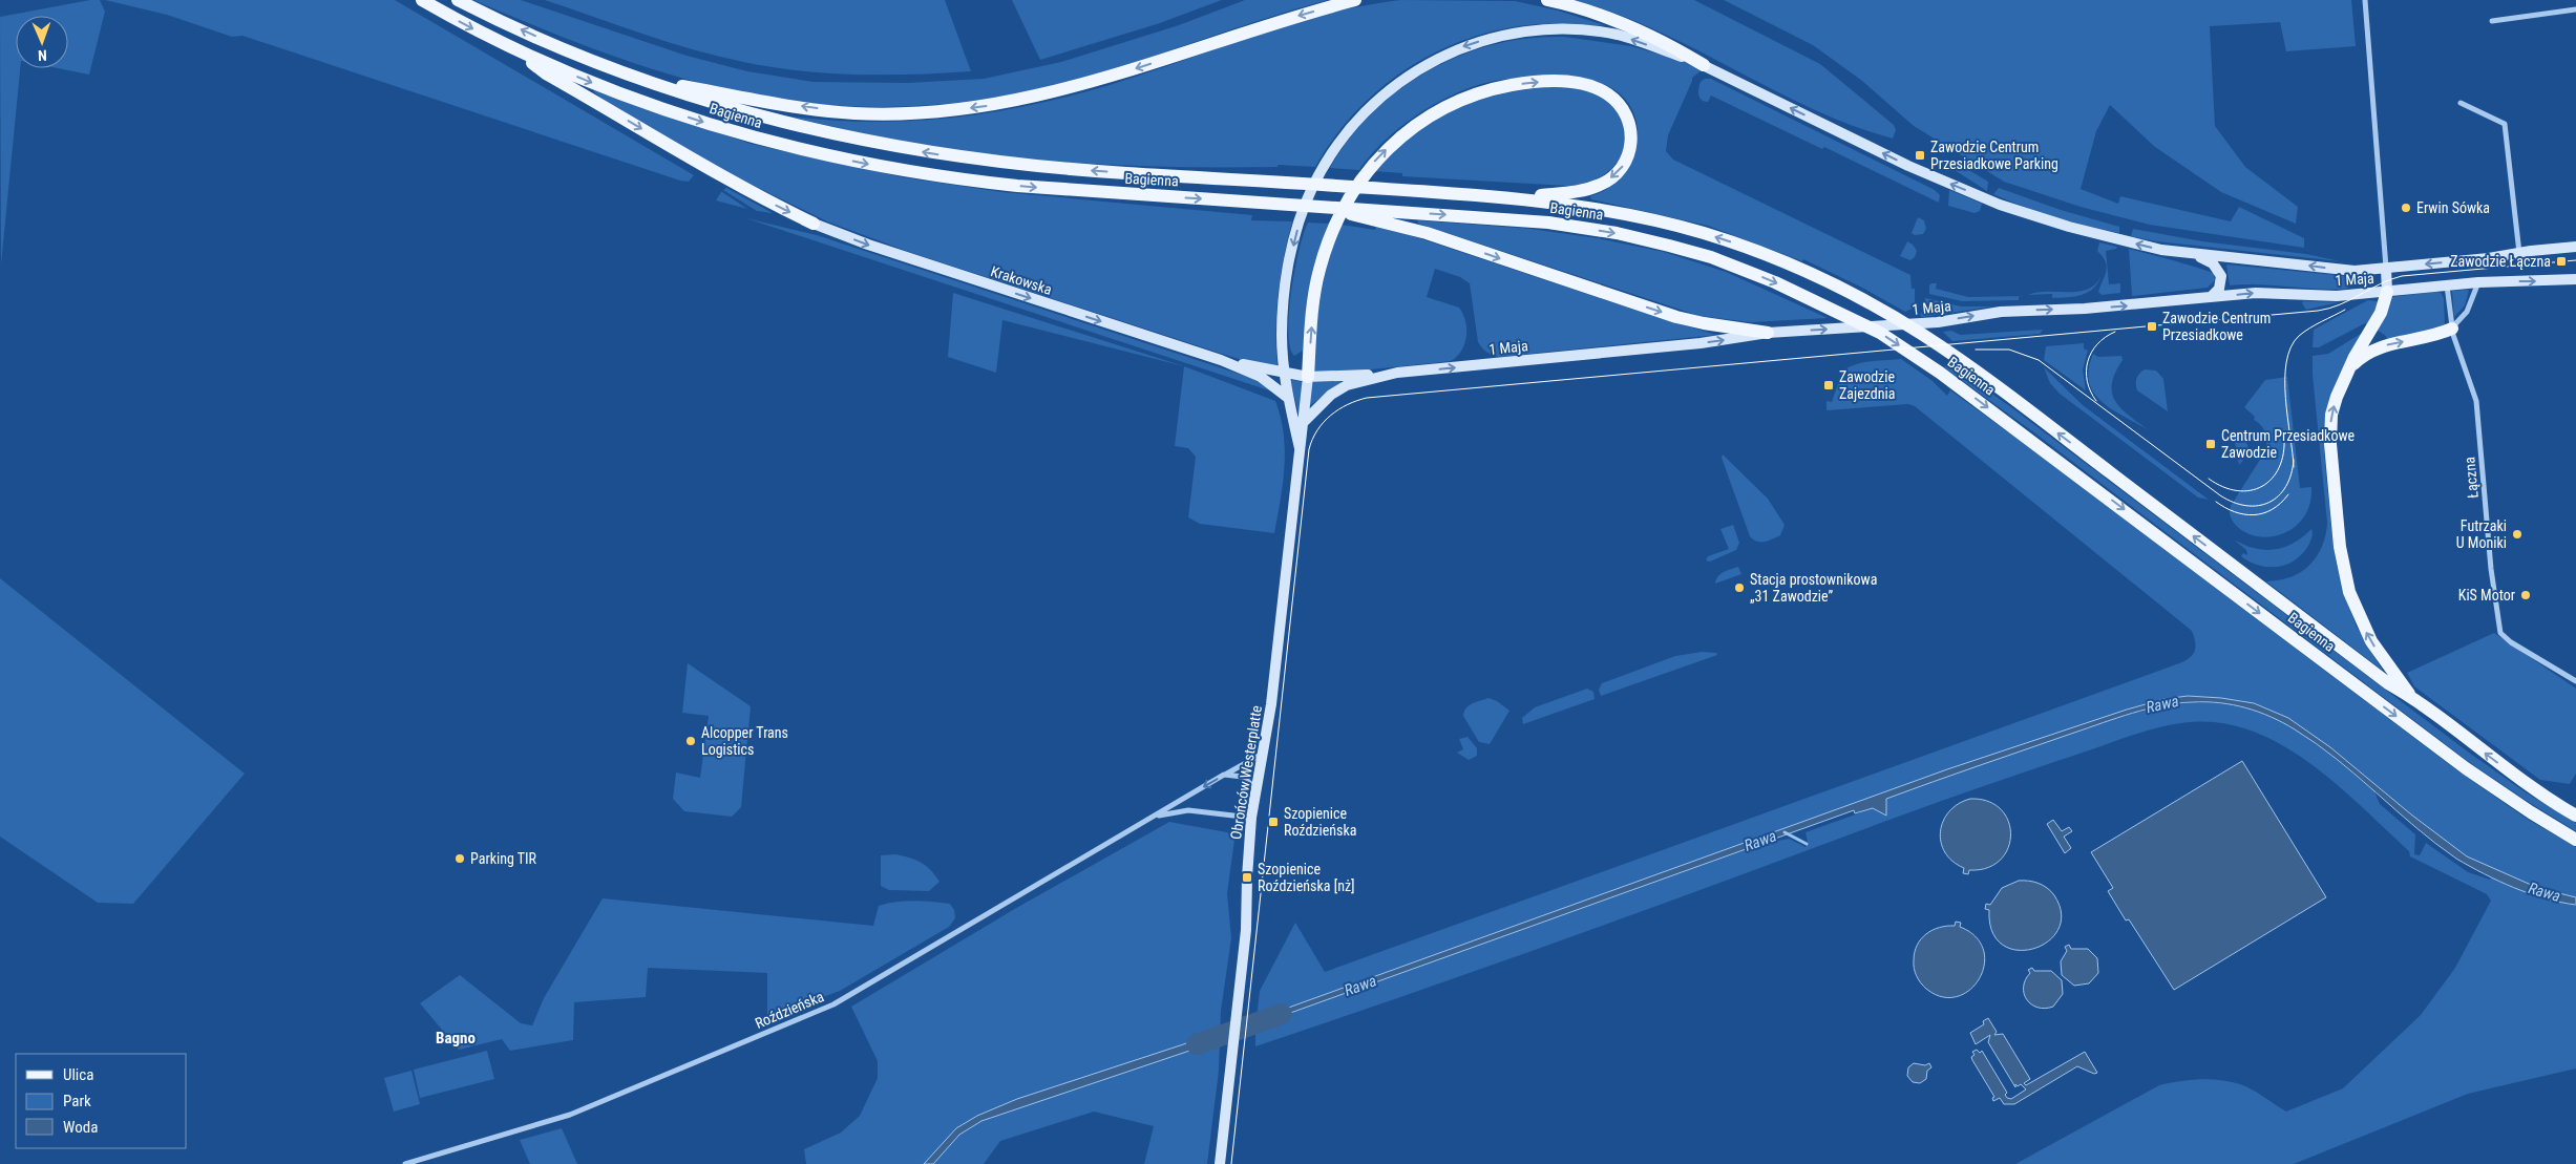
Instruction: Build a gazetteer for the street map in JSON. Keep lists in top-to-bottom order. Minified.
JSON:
{"streets":{"main road":["Bagienna"],"street":["1 Maja","Krakowska","Łączna","Obrońców Westerplatte","Roździeńska"]},"crossings":[["1 Maja","Krakowska"],["1 Maja","Łączna"],["1 Maja","Obrońców Westerplatte"],["Krakowska","Obrońców Westerplatte"],["Obrońców Westerplatte","Roździeńska"]],"one_way":["Krakowska"],"districts":["Bagno"],"water":["Rawa"],"places":{"transit":["Zawodzie Centrum Przesiadkowe Parking","Zawodzie Łączna","Zawodzie Centrum Przesiadkowe","Zawodzie Zajezdnia","Centrum Przesiadkowe Zawodzie","Szopienice Roździeńska","Szopienice Roździeńska [nż]"],"other":["Erwin Sówka","Futrzaki U Moniki","Stacja prostownikowa „31 Zawodzie”","KiS Motor","Alcopper Trans Logistics","Parking TIR"]},"legend":["Ulica","Park","Woda"],"north":"bottom"}
